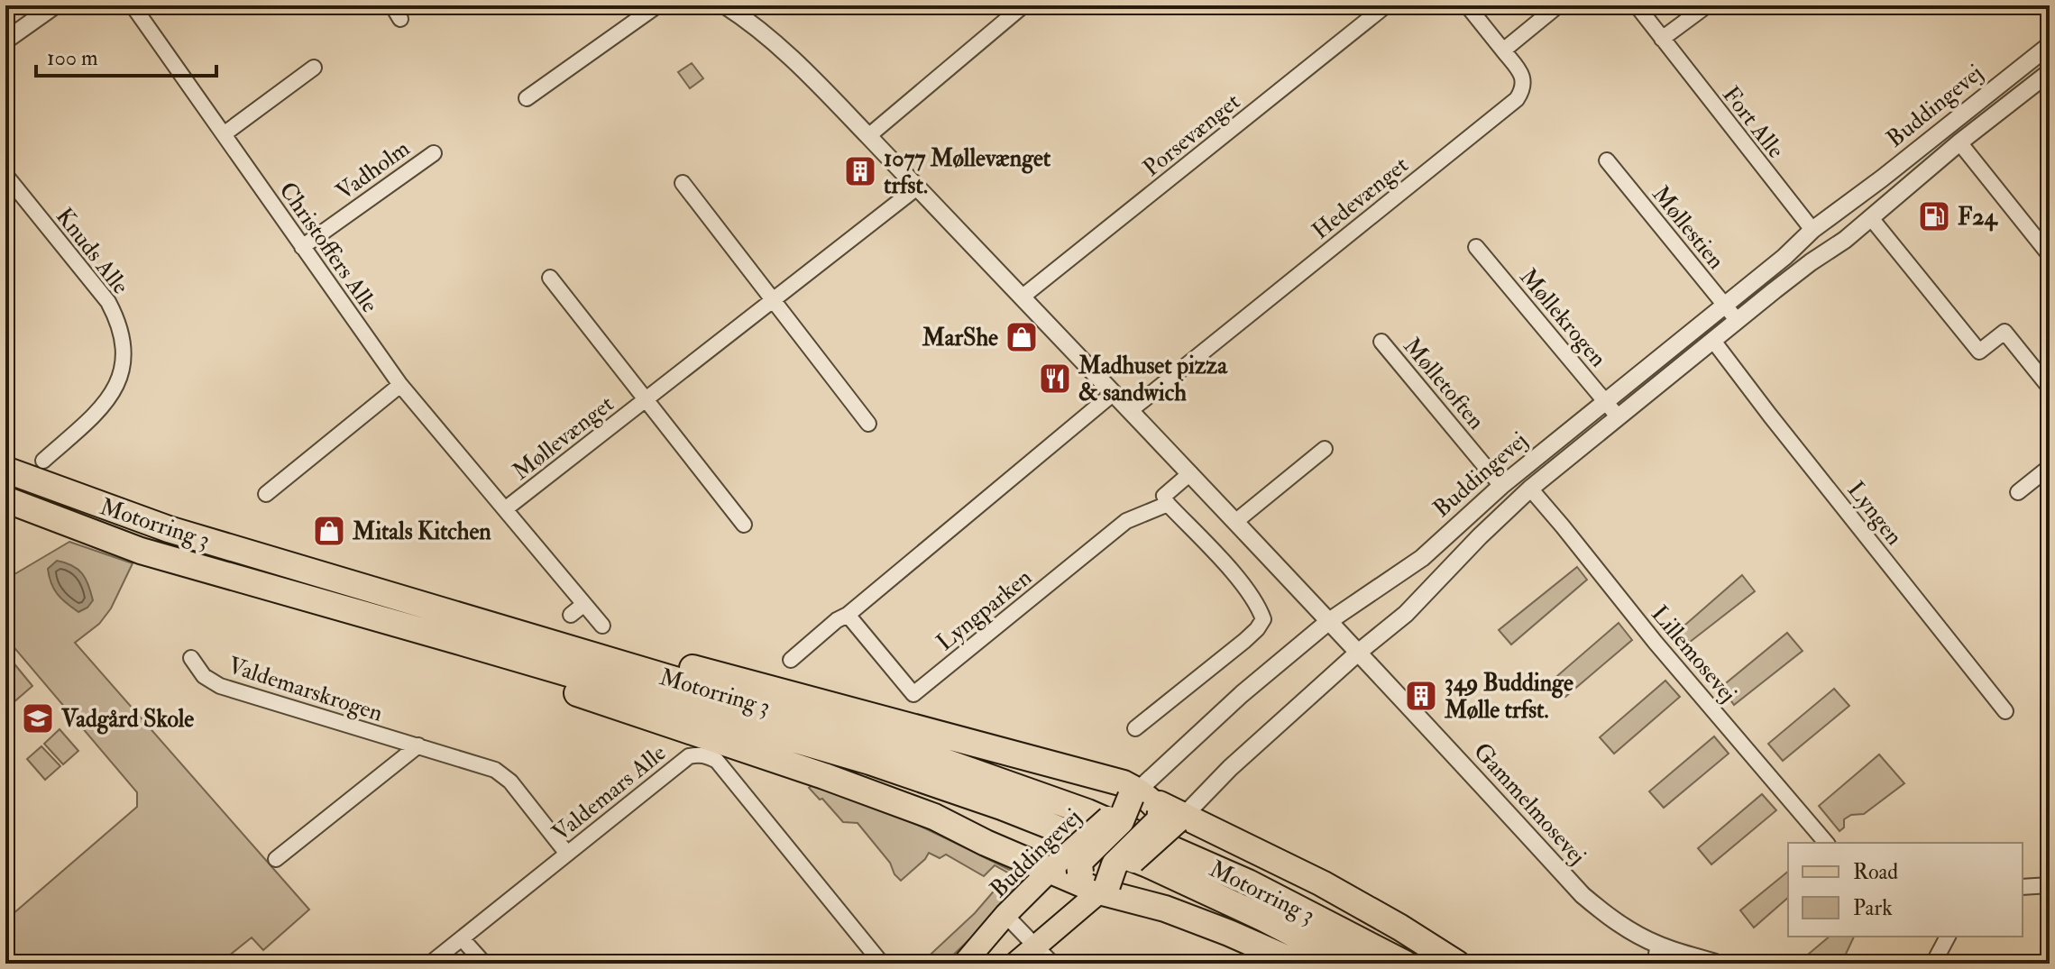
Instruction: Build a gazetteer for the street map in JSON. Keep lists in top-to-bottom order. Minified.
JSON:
{"streets":{"highway":["Motorring 3"],"main road":["Buddingevej"],"street":["Fort Alle","Porsevænget","Vadholm","Hedevænget","Møllestien","Christoffers Alle","Knuds Alle","Møllekrogen","Mølletoften","Møllevænget","Lyngen","Lyngparken","Lillemosevej","Valdemarskrogen","Valdemars Alle","Gammelmosevej"]},"crossings":[["Buddingevej","Fort Alle"],["Buddingevej","Møllestien"],["Buddingevej","Møllekrogen"],["Buddingevej","Mølletoften"],["Buddingevej","Lyngen"],["Buddingevej","Lillemosevej"],["Buddingevej","Gammelmosevej"],["Porsevænget","Gammelmosevej"],["Vadholm","Christoffers Alle"],["Hedevænget","Gammelmosevej"],["Christoffers Alle","Møllevænget"],["Møllevænget","Gammelmosevej"],["Valdemarskrogen","Valdemars Alle"]],"places":{"building":["1077 Møllevænget trfst.","349 Buddinge Mølle trfst."],"fuel station":["F24"],"shop":["MarShe","Mitals Kitchen"],"restaurant":["Madhuset pizza & sandwich"],"school or university":["Vadgård Skole"]},"legend":["Road","Park"],"scale_bar":"100 m"}
